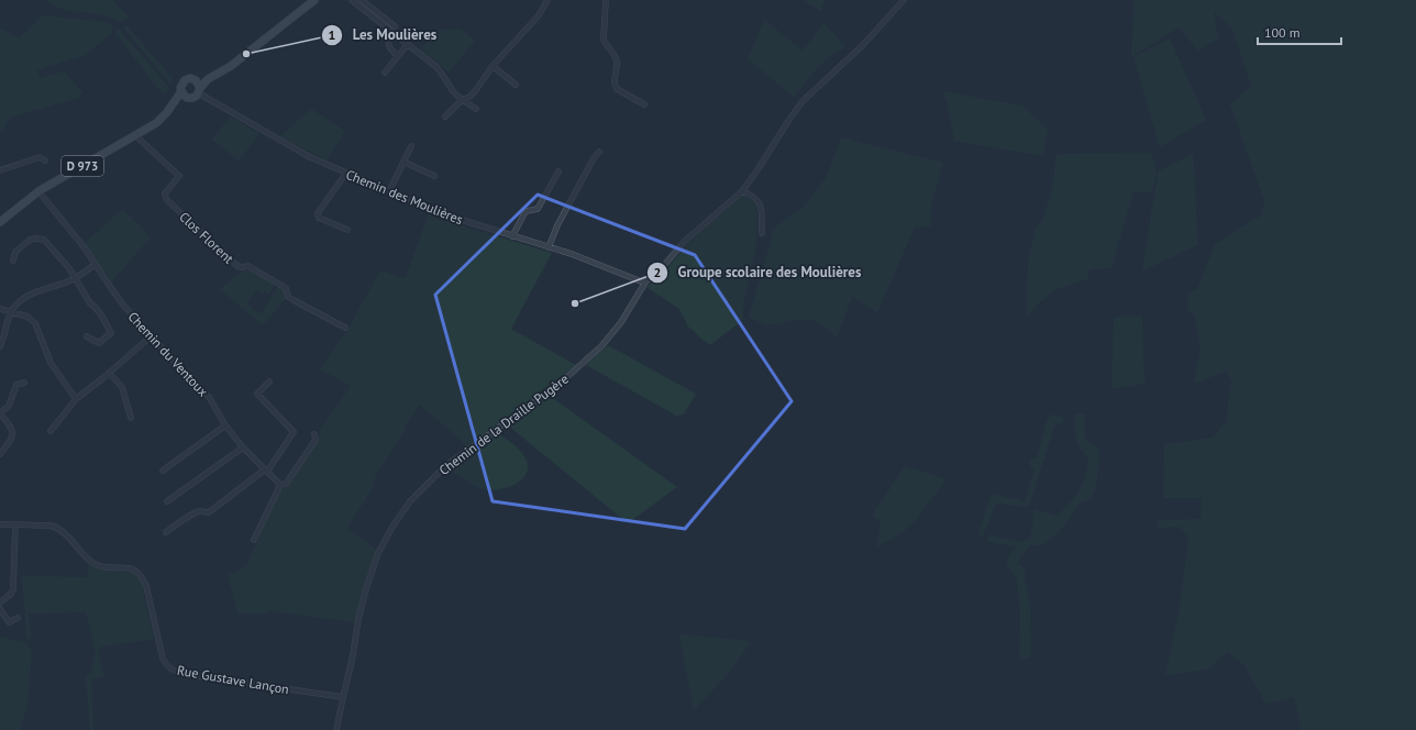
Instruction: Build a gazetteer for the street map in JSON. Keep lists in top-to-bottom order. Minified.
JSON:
{"streets":{"main road":["D 973"],"street":["Chemin des Moulières","Clos Florent","Chemin du Ventoux","Chemin de la Draille Pugère","Rue Gustave Lançon"]},"crossings":[["D 973","Chemin des Moulières"],["D 973","Clos Florent"],["D 973","Chemin du Ventoux"],["Chemin des Moulières","Chemin de la Draille Pugère"],["Chemin de la Draille Pugère","Rue Gustave Lançon"]],"places":["Les Moulières","Groupe scolaire des Moulières"],"scale_bar":"100 m"}
